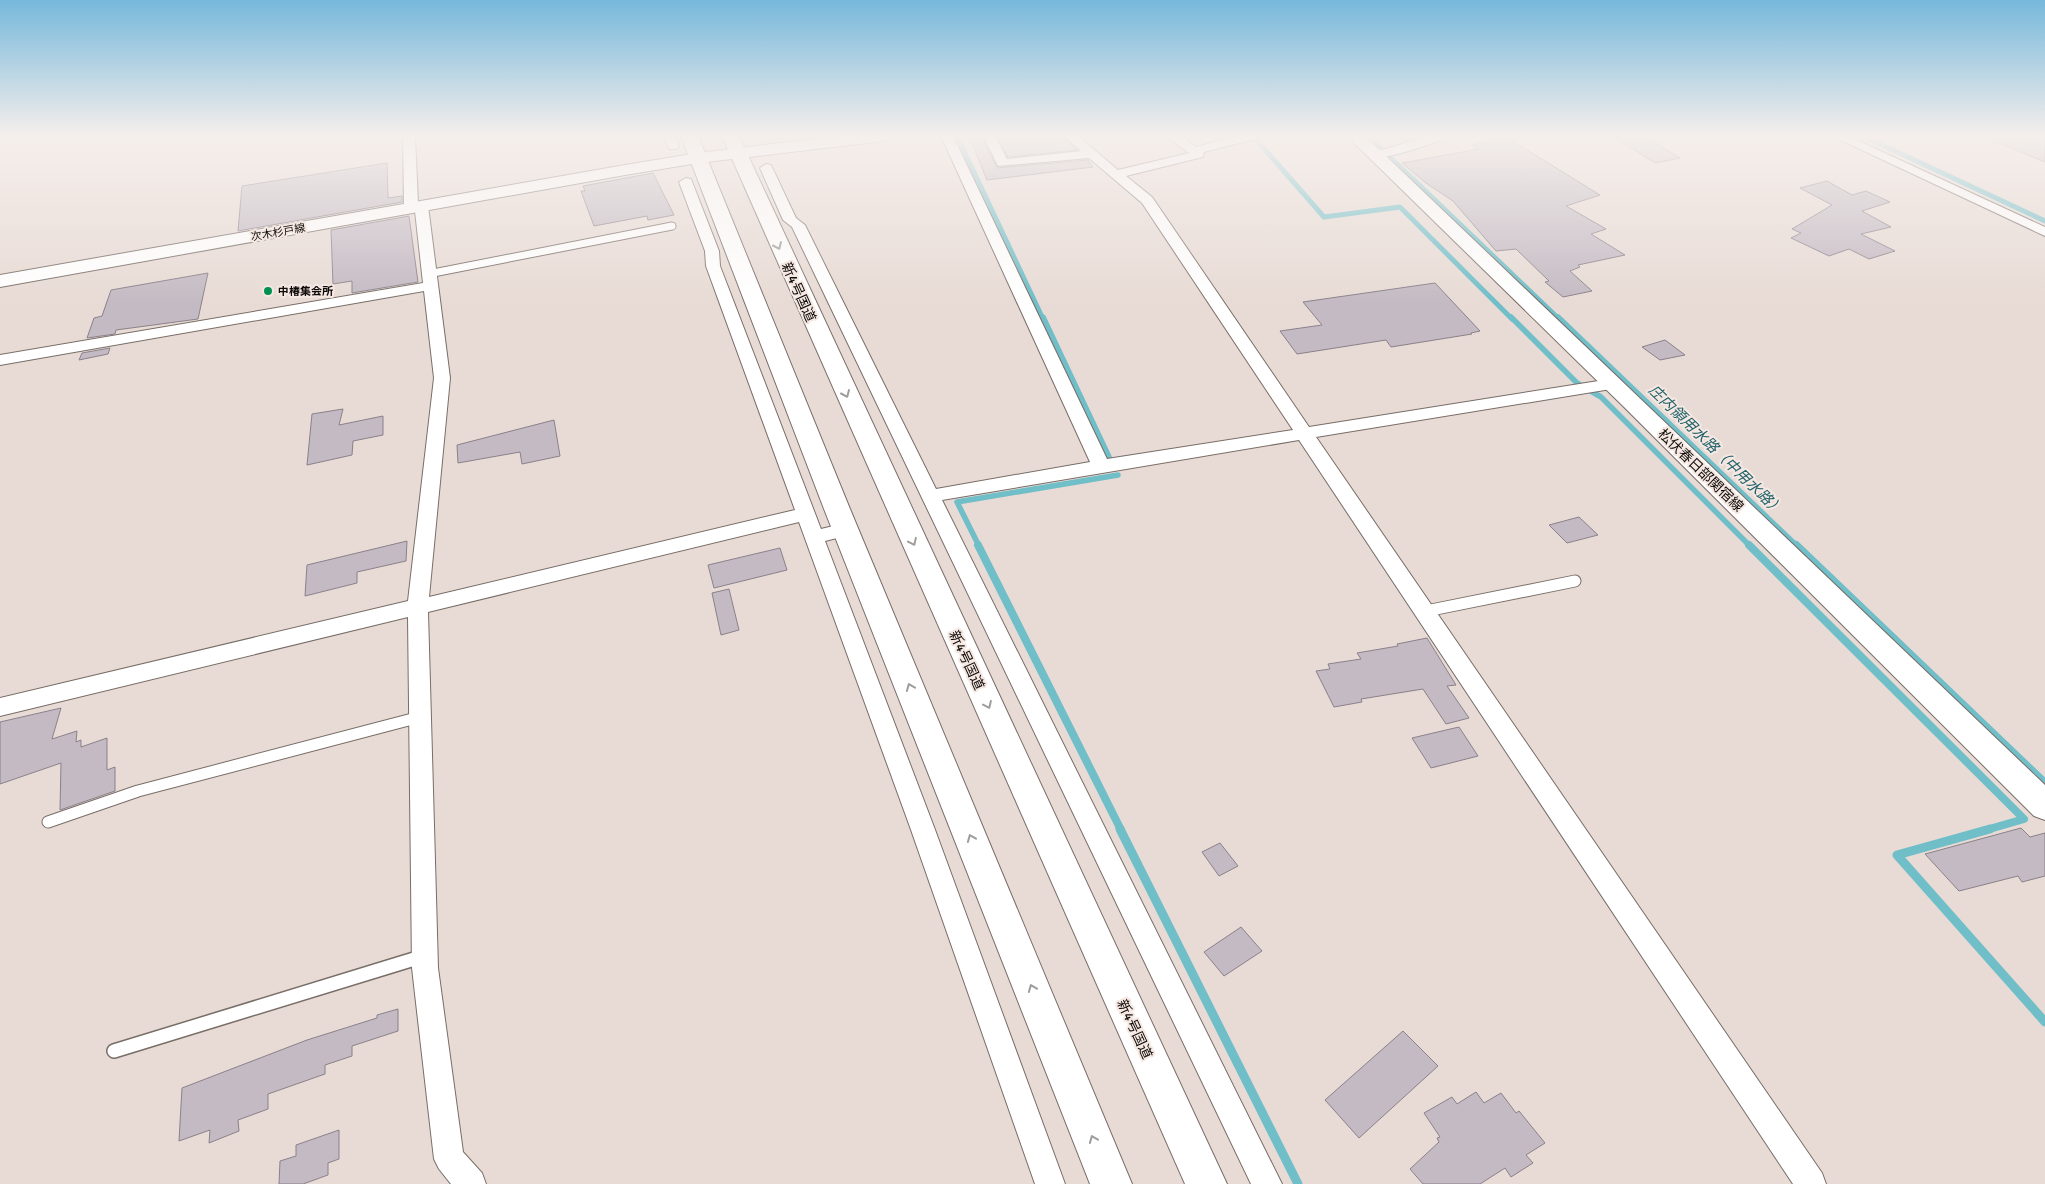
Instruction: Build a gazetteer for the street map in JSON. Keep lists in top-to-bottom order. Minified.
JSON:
{"streets":{"main road":["次木杉戸線","新4号国道","松伏春日部関宿線"]},"water":["庄内領用水路（中用水路）"],"places":["中椿集会所"]}
